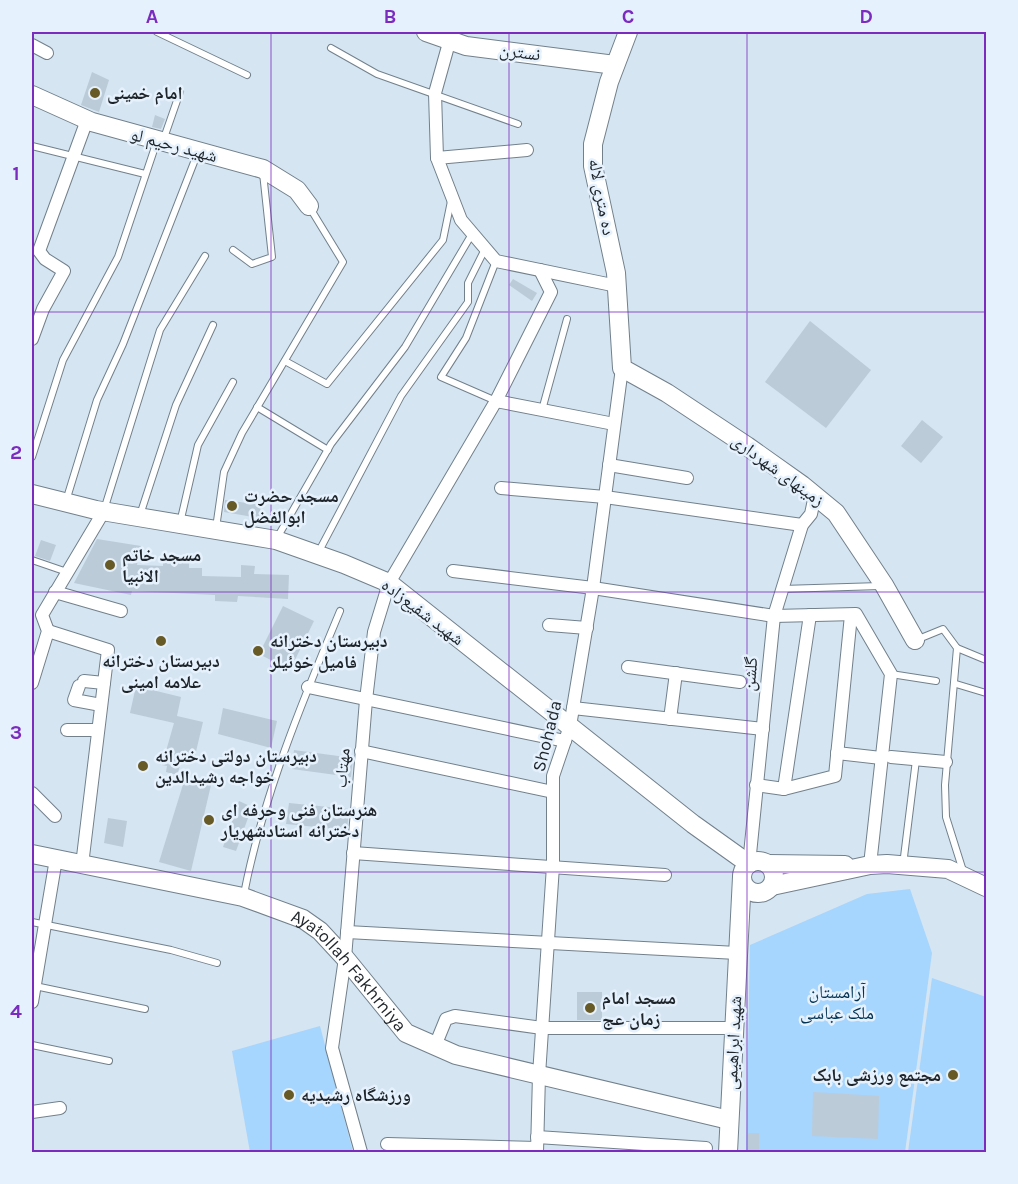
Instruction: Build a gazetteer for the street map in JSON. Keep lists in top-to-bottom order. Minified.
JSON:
{"streets":{"street":["نسترن","شهید رحیم لو","ده متری لاله","زمینهای شهرداری","شهید شفیع‌زاده","گلشن","Shohada","مهتاب","Ayatollah Fakhrniya","شهید ابراهیمی"]},"crossings":[["نسترن","ده متری لاله"],["ده متری لاله","زمینهای شهرداری"],["ده متری لاله","Shohada"],["زمینهای شهرداری","گلشن"],["زمینهای شهرداری","Shohada"],["شهید شفیع‌زاده","گلشن"],["شهید شفیع‌زاده","Shohada"],["شهید شفیع‌زاده","مهتاب"],["شهید شفیع‌زاده","شهید ابراهیمی"],["گلشن","شهید ابراهیمی"],["Shohada","Ayatollah Fakhrniya"],["مهتاب","Ayatollah Fakhrniya"],["Ayatollah Fakhrniya","شهید ابراهیمی"]],"parks":["آرامستان ملک عباسی"],"places":["امام خمینی","مسجد حضرت ابوالفضل","مسجد خاتم الانبیا","دبیرستان دخترانه علامه امینی","دبیرستان دخترانه فامیل خوئیلر","دبیرستان دولتی دخترانه خواجه رشیدالدین","هنرستان فنی وحرفه ای دخترانه استادشهریار","مسجد امام زمان عج","مجتمع ورزشی بابک","ورزشگاه رشیدیه"],"grid":{"columns":["A","B","C","D"],"rows":["1","2","3","4"]}}
